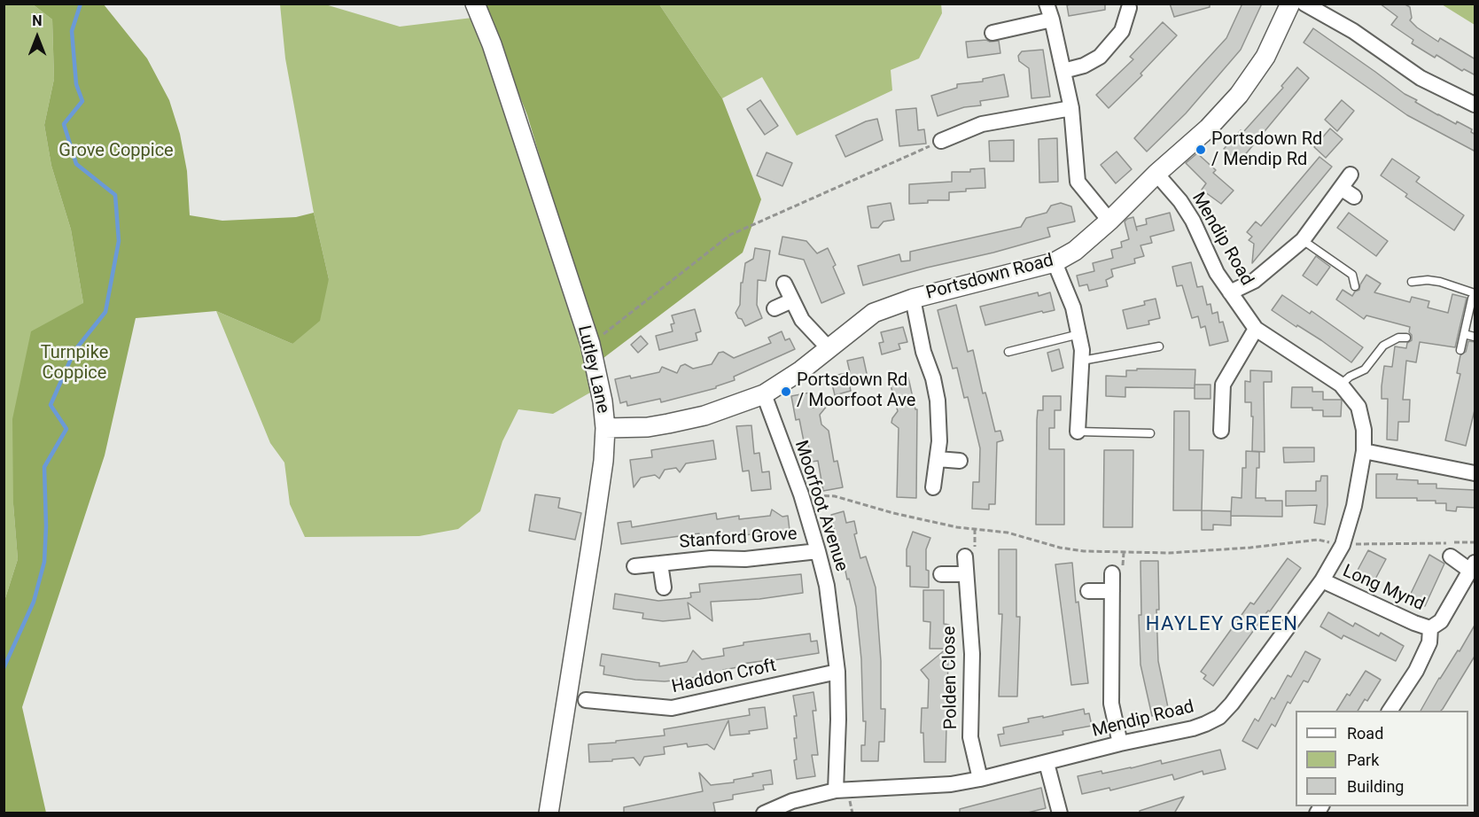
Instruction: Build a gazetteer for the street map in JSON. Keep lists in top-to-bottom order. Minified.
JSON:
{"streets":{"street":["Mendip Road","Portsdown Road","Lutley Lane","Moorfoot Avenue","Stanford Grove","Long Mynd","Haddon Croft","Polden Close"]},"crossings":[["Mendip Road","Portsdown Road"],["Mendip Road","Moorfoot Avenue"],["Mendip Road","Long Mynd"],["Mendip Road","Polden Close"],["Portsdown Road","Lutley Lane"],["Portsdown Road","Moorfoot Avenue"],["Moorfoot Avenue","Stanford Grove"],["Moorfoot Avenue","Haddon Croft"]],"districts":["HAYLEY GREEN"],"parks":["Grove Coppice","Turnpike Coppice"],"places":["Portsdown Rd / Mendip Rd","Portsdown Rd / Moorfoot Ave"],"legend":["Road","Park","Building"],"north":"top"}
